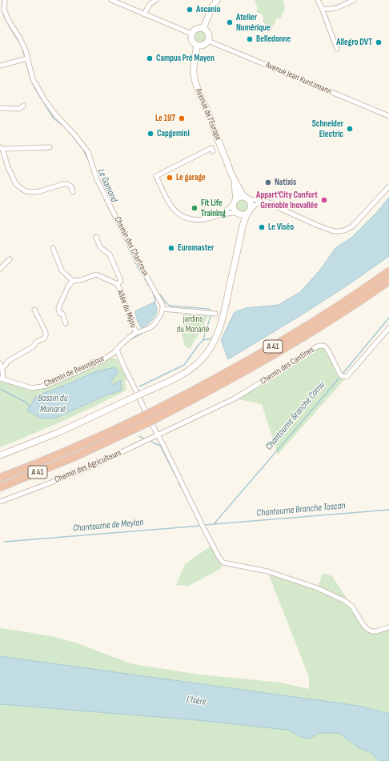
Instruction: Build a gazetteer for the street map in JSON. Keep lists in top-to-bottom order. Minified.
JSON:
{"streets":{"highway":["A 41"],"main road":["Avenue de l'Europe"],"street":["Avenue Jean Kuntzmann","Chemin des Chartreux","Allée du Mijou","Chemin des Cantines","Chemin de Beauséjour","Chemin des Agriculteurs"]},"crossings":[["Avenue Jean Kuntzmann","Avenue de l'Europe"],["Chemin des Chartreux","Chemin de Beauséjour"],["Allée du Mijou","Chemin de Beauséjour"],["Chemin des Cantines","Chemin des Agriculteurs"]],"water":["Le Gamond","Bassin du Monarié","Chantourne Branche Cornu","Chantourne Branche Toscan","Chantourne de Meylan","L'Isère"],"parks":["jardins du Monariè"],"places":["Ascanio","Atelier Numérique","Belledonne","Allegro DVT","Campus Pré Mayen","Le 197","Schneider Electric","Capgemini","Le garage","Natixis","Appart'City Confort Grenoble Inovallée","Fit Life Training","Le Viséo","Euromaster"]}
